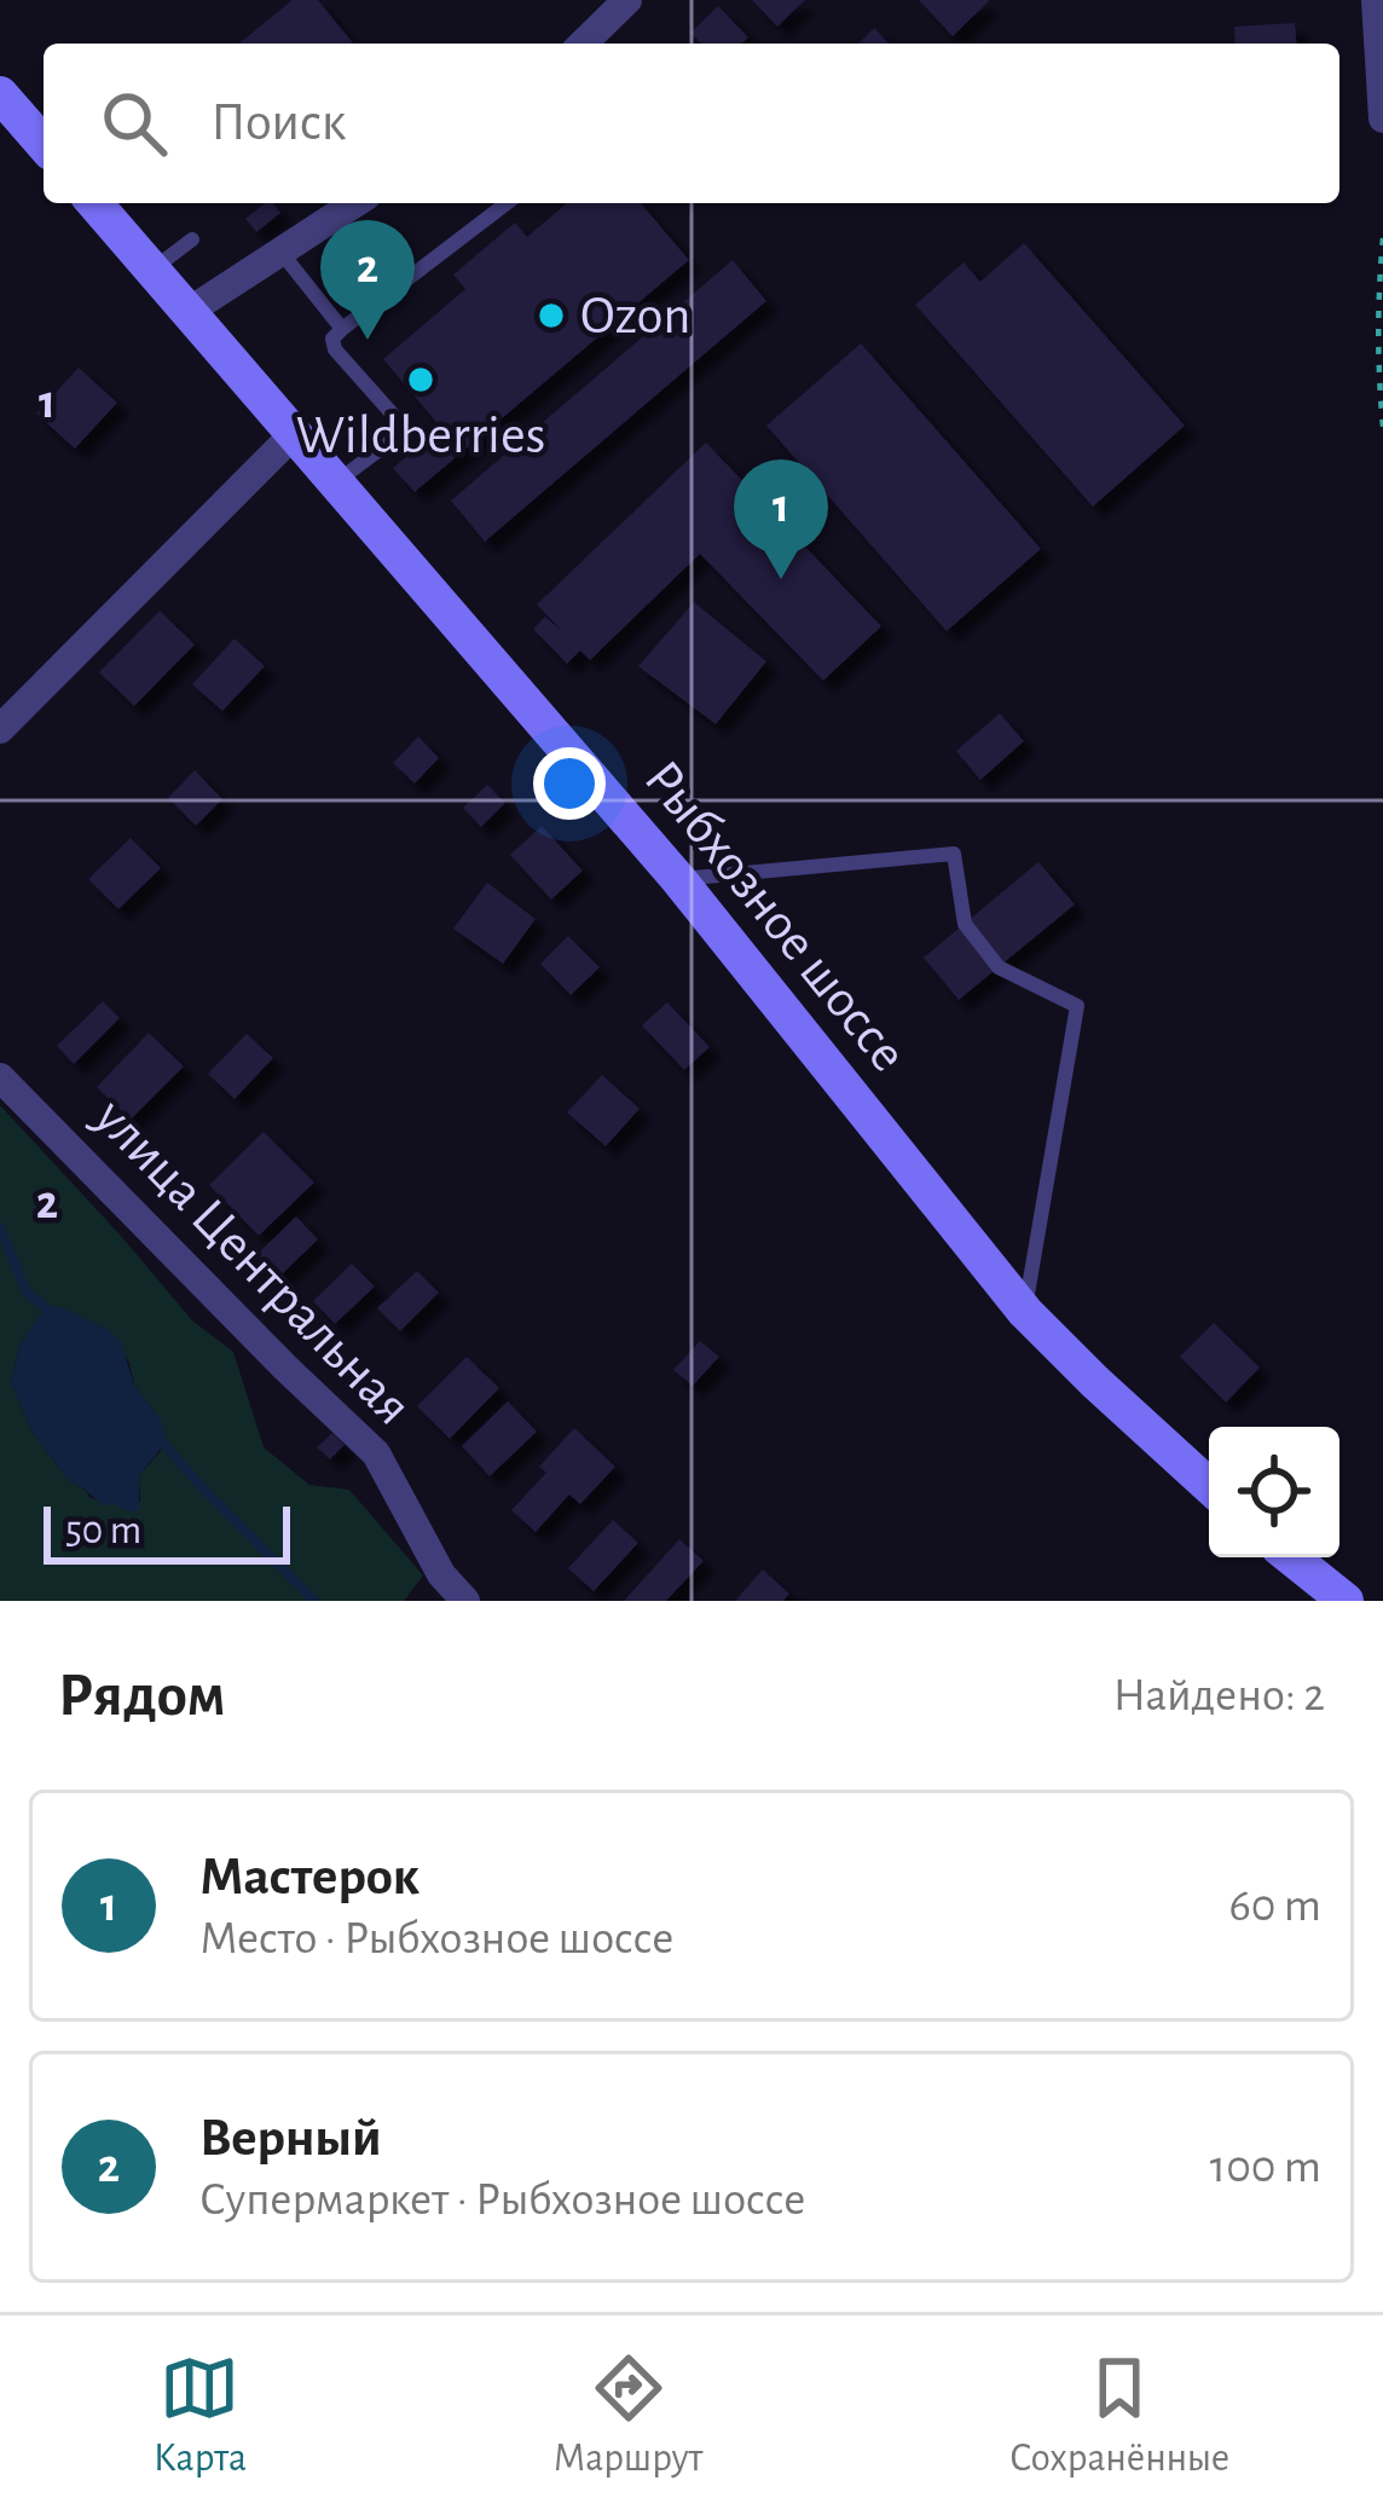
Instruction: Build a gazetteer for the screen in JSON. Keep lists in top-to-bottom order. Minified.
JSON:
{"streets":{"main road":["Рыбхозное шоссе"],"street":["улица Центральная"]},"places":["Ozon","Wildberries"],"scale_bar":"50 m","page":{"search":"Поиск","pins":["2","1"],"scale":"50 m","heading":["Рядом","Найдено: 2"],"list":[{"mark":"1","name":"Мастерок","note":"Место · Рыбхозное шоссе","value":"60 m"},{"mark":"2","name":"Верный","note":"Супермаркет · Рыбхозное шоссе","value":"100 m"}],"nav":["Карта","Маршрут","Сохранённые"]},"grid":{"rows":["1","2"]}}
